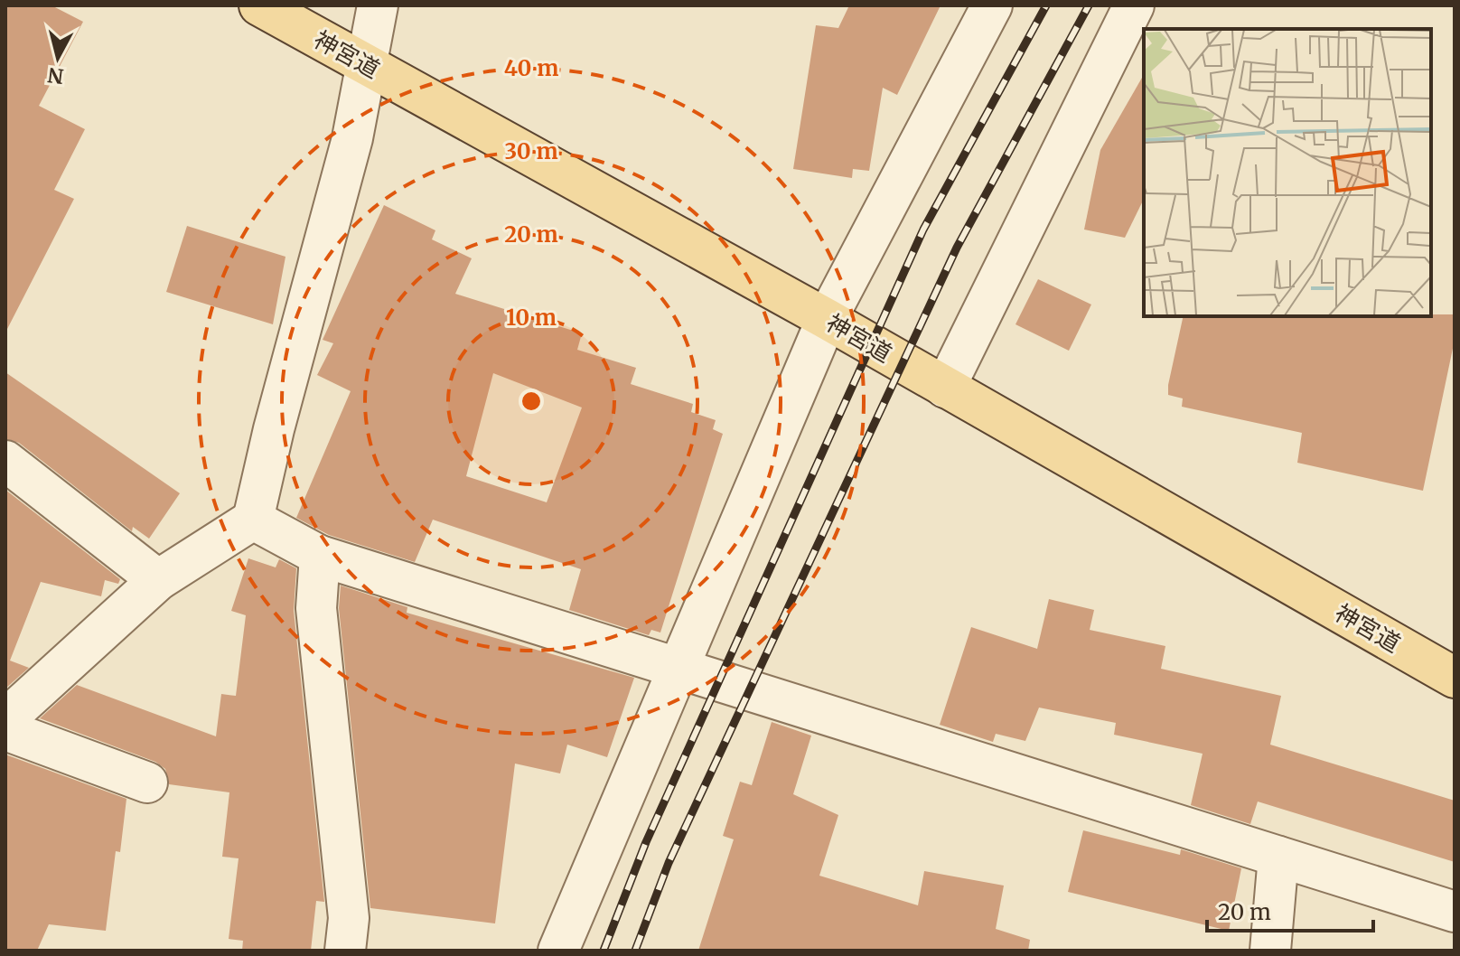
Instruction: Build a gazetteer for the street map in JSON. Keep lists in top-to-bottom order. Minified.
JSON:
{"streets":{"main road":["神宮道"]},"scale_bar":"20 m","north":"bottom","rings":["40 m","30 m","20 m","10 m"]}
